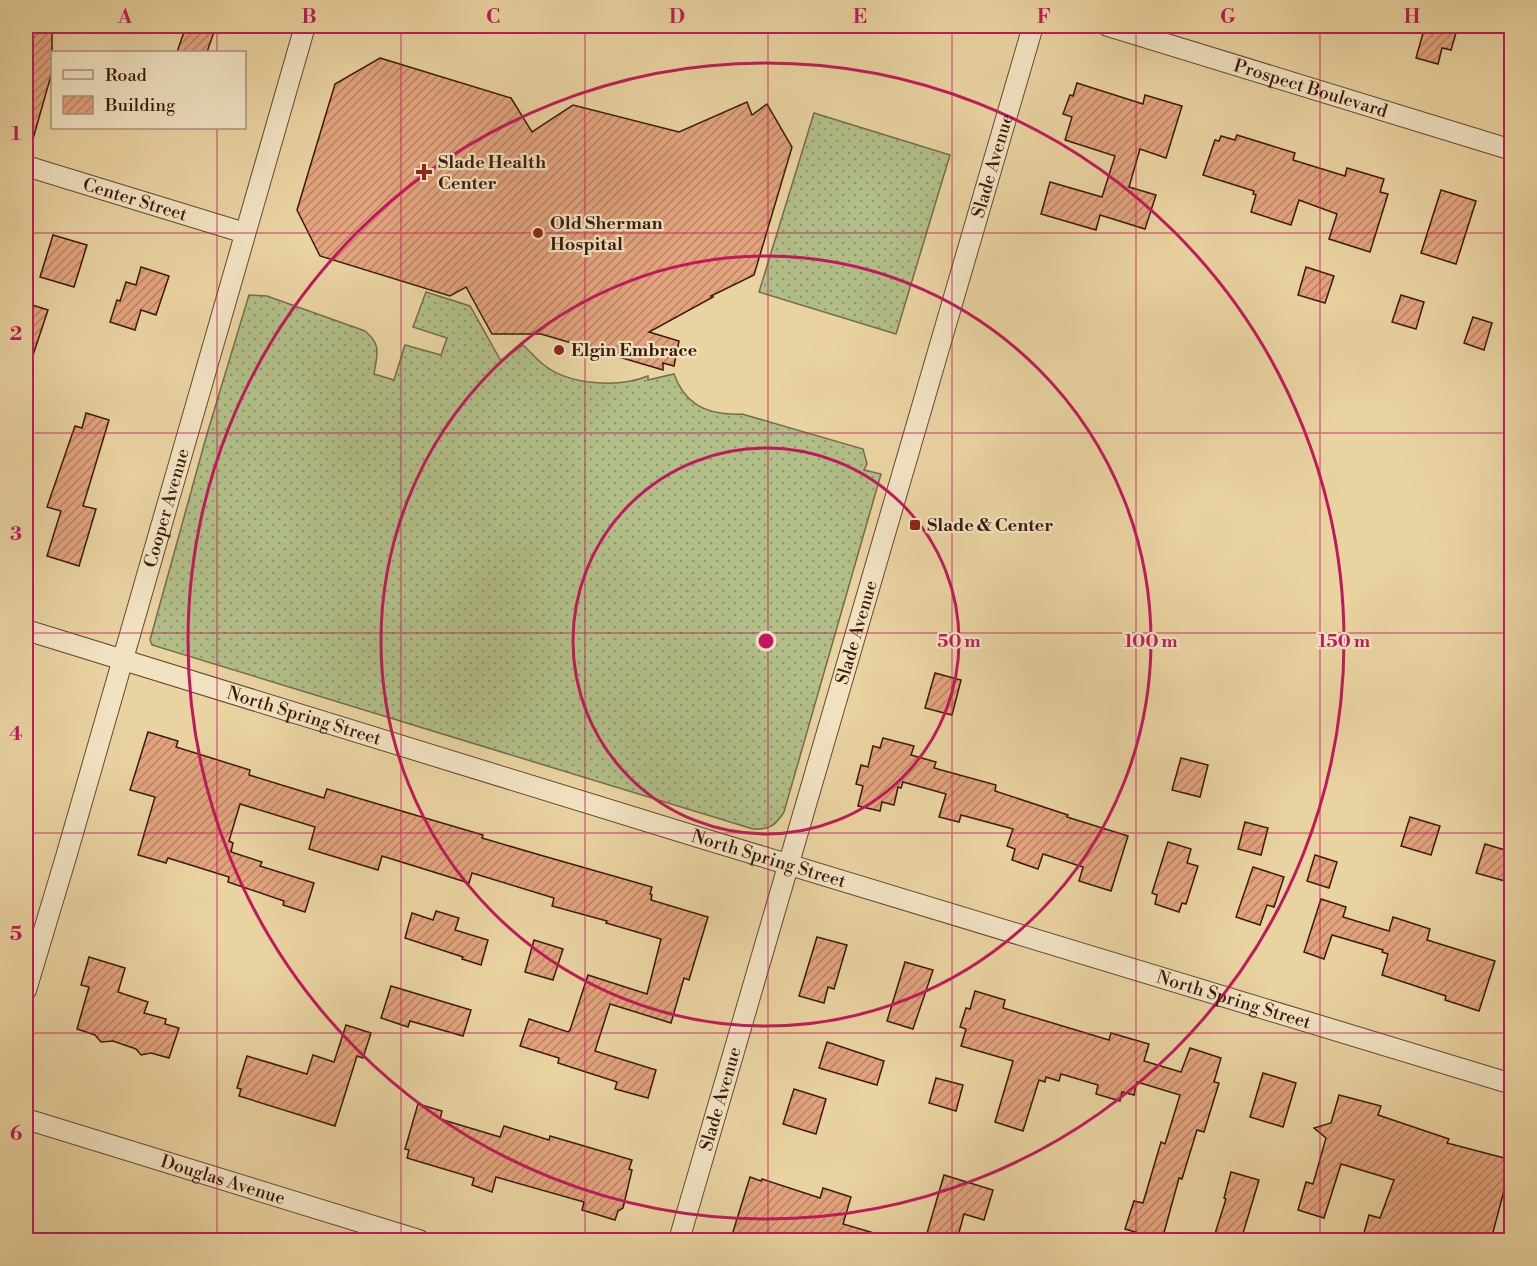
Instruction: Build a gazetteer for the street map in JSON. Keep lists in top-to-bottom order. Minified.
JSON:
{"streets":{"street":["Prospect Boulevard","Slade Avenue","Center Street","Cooper Avenue","North Spring Street","Douglas Avenue"]},"crossings":[["Slade Avenue","North Spring Street"],["Center Street","Cooper Avenue"],["Cooper Avenue","North Spring Street"]],"places":{"health":["Slade Health Center"],"other":["Old Sherman Hospital","Elgin Embrace"],"transit":["Slade & Center"]},"legend":["Road","Building"],"grid":{"columns":["A","B","C","D","E","F","G","H"],"rows":["1","2","3","4","5","6"]},"rings":["50 m","100 m","150 m"]}
